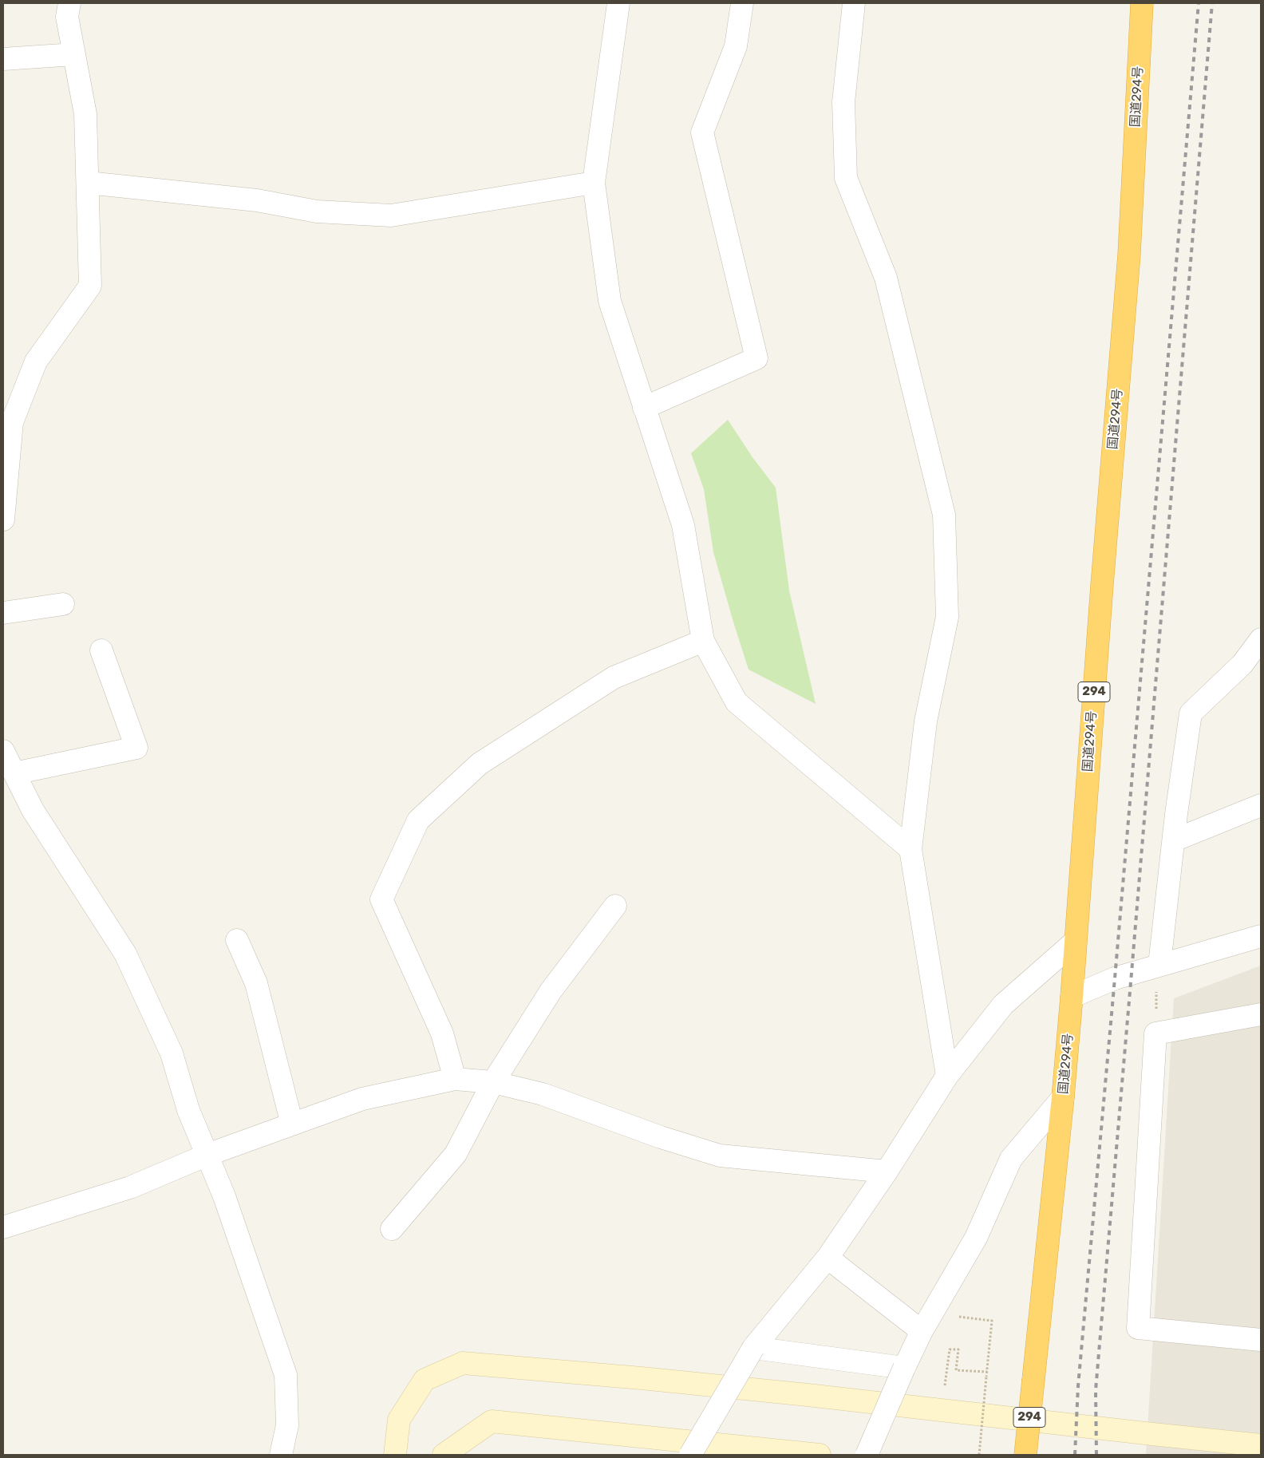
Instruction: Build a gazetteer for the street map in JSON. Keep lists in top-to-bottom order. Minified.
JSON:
{"streets":{"highway":["国道294号","294"]}}
